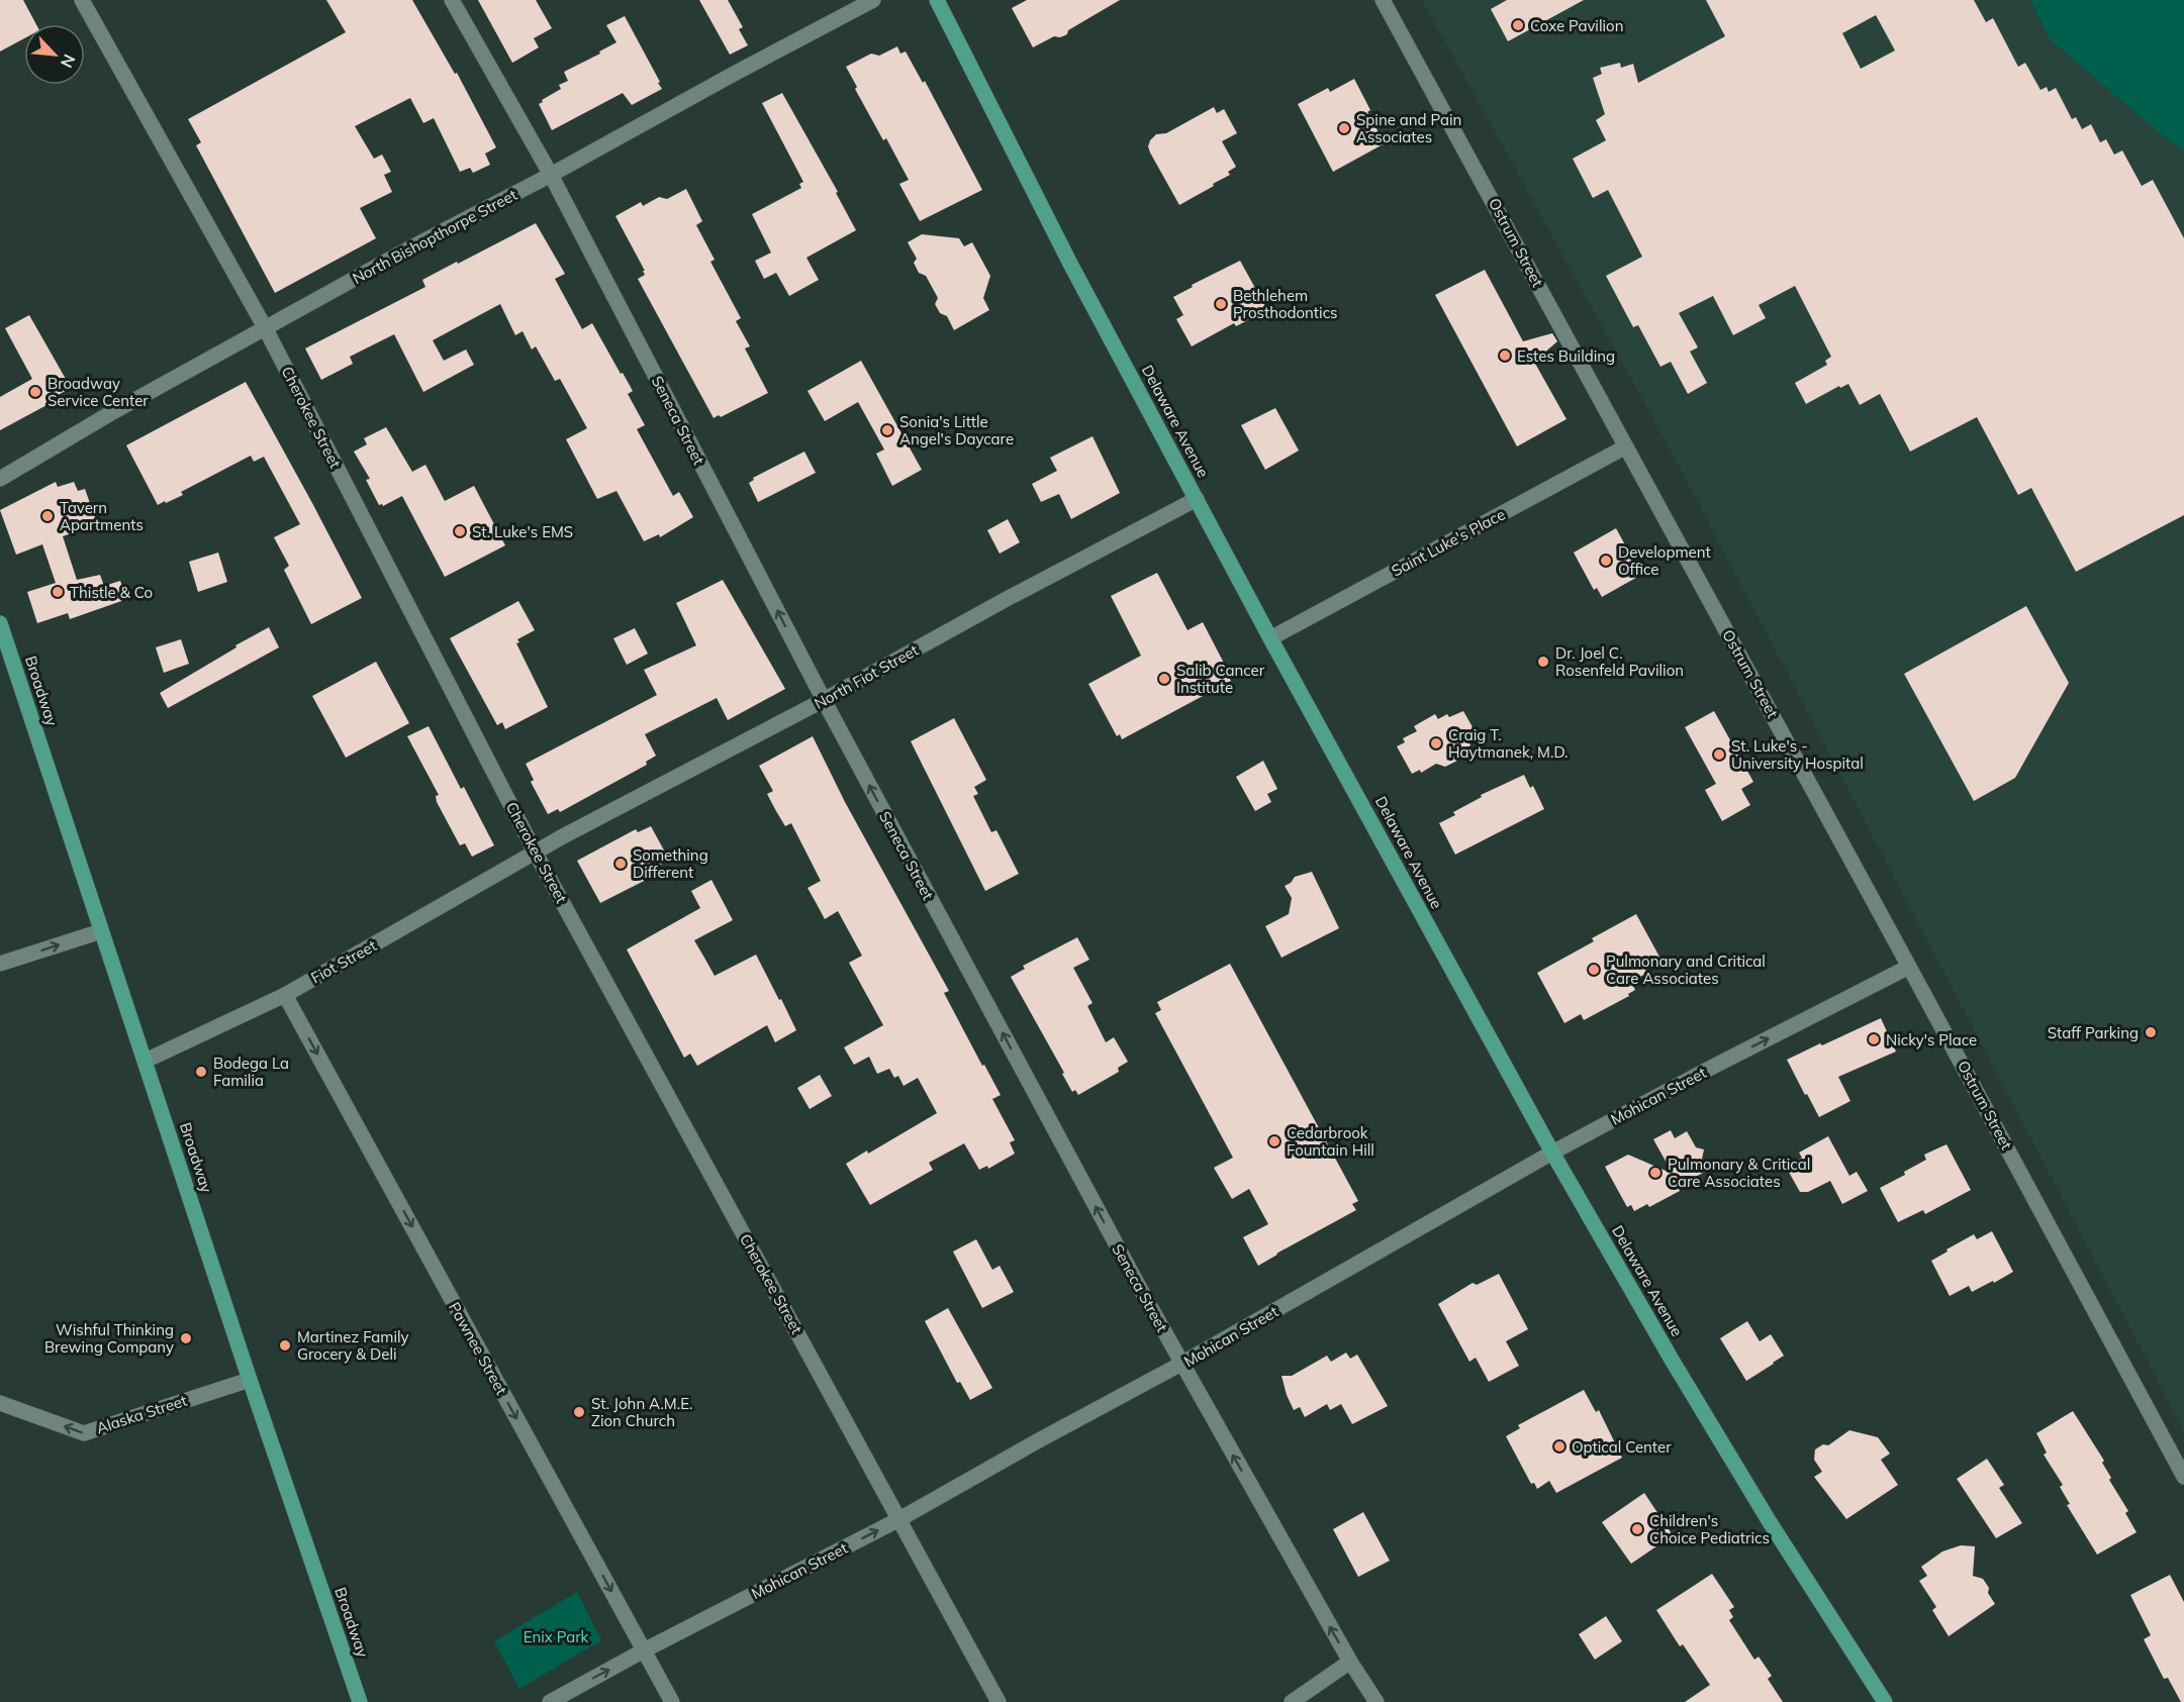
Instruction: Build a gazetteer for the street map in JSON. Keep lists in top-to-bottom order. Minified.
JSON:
{"streets":{"main road":["Delaware Avenue","Broadway"],"street":["North Bishopthorpe Street","Ostrum Street","Cherokee Street","Seneca Street","Saint Luke's Place","North Fiot Street","Fiot Street","Mohican Street","Pawnee Street","Alaska Street"]},"crossings":[["North Bishopthorpe Street","Cherokee Street"],["North Bishopthorpe Street","Seneca Street"],["Ostrum Street","Saint Luke's Place"],["Ostrum Street","Mohican Street"],["Cherokee Street","North Fiot Street"],["Cherokee Street","Fiot Street"],["Cherokee Street","Mohican Street"],["Seneca Street","North Fiot Street"],["Seneca Street","Mohican Street"],["Delaware Avenue","Saint Luke's Place"],["Delaware Avenue","North Fiot Street"],["Delaware Avenue","Mohican Street"],["North Fiot Street","Fiot Street"],["Broadway","Fiot Street"],["Broadway","Alaska Street"],["Fiot Street","Pawnee Street"],["Mohican Street","Pawnee Street"]],"one_way":["Seneca Street","Mohican Street","Pawnee Street","Alaska Street"],"parks":["Enix Park"],"places":["Coxe Pavilion","Spine and Pain Associates","Bethlehem Prosthodontics","Estes Building","Broadway Service Center","Sonia's Little Angel's Daycare","Tavern Apartments","St. Luke's EMS","Development Office","Thistle & Co","Dr. Joel C. Rosenfeld Pavilion","Salib Cancer Institute","Craig T. Haytmanek, M.D.","St. Luke's - University Hospital","Something Different","Pulmonary and Critical Care Associates","Staff Parking","Nicky's Place","Bodega La Familia","Cedarbrook Fountain Hill","Pulmonary & Critical Care Associates","Wishful Thinking Brewing Company","Martinez Family Grocery & Deli","St. John A.M.E. Zion Church","Optical Center","Children's Choice Pediatrics"],"north":"bottom right"}
